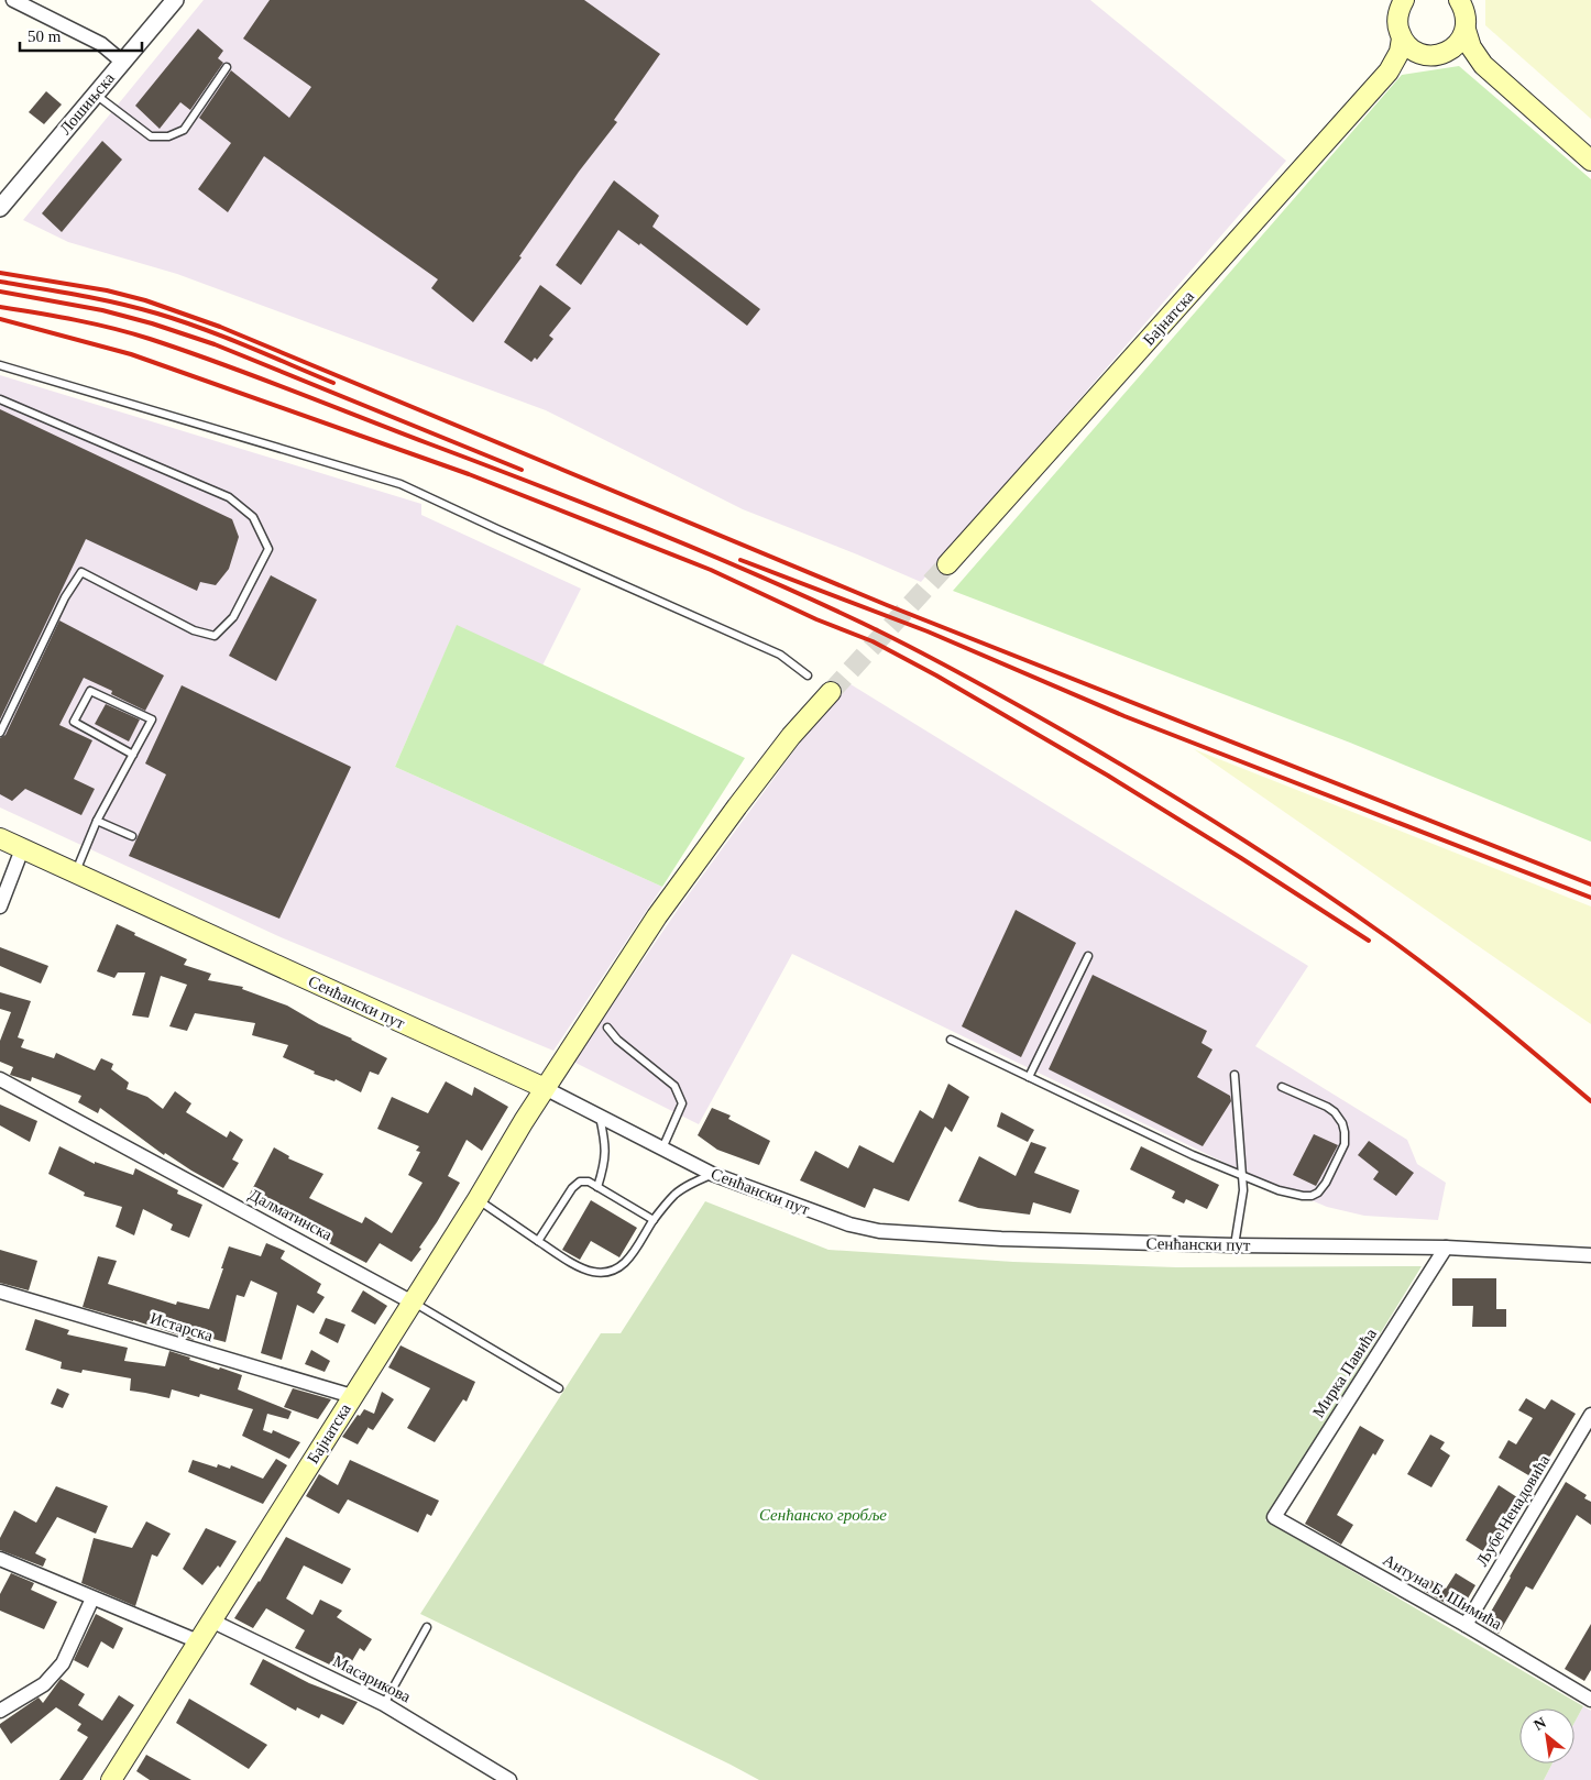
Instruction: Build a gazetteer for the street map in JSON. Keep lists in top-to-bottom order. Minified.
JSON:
{"streets":{"main road":["Бајнатска","Сенћански пут"],"street":["Лошињска","Далматинска","Истарска","Мирка Павића","Љубе Ненадовића","Антуна Б. Шимића","Масарикова"]},"crossings":[["Бајнатска","Сенћански пут"],["Бајнатска","Далматинска"],["Бајнатска","Истарска"],["Бајнатска","Масарикова"],["Сенћански пут","Мирка Павића"],["Мирка Павића","Антуна Б. Шимића"],["Љубе Ненадовића","Антуна Б. Шимића"]],"parks":["Сенћанско гробље"],"scale_bar":"50 m","north":"top left"}
